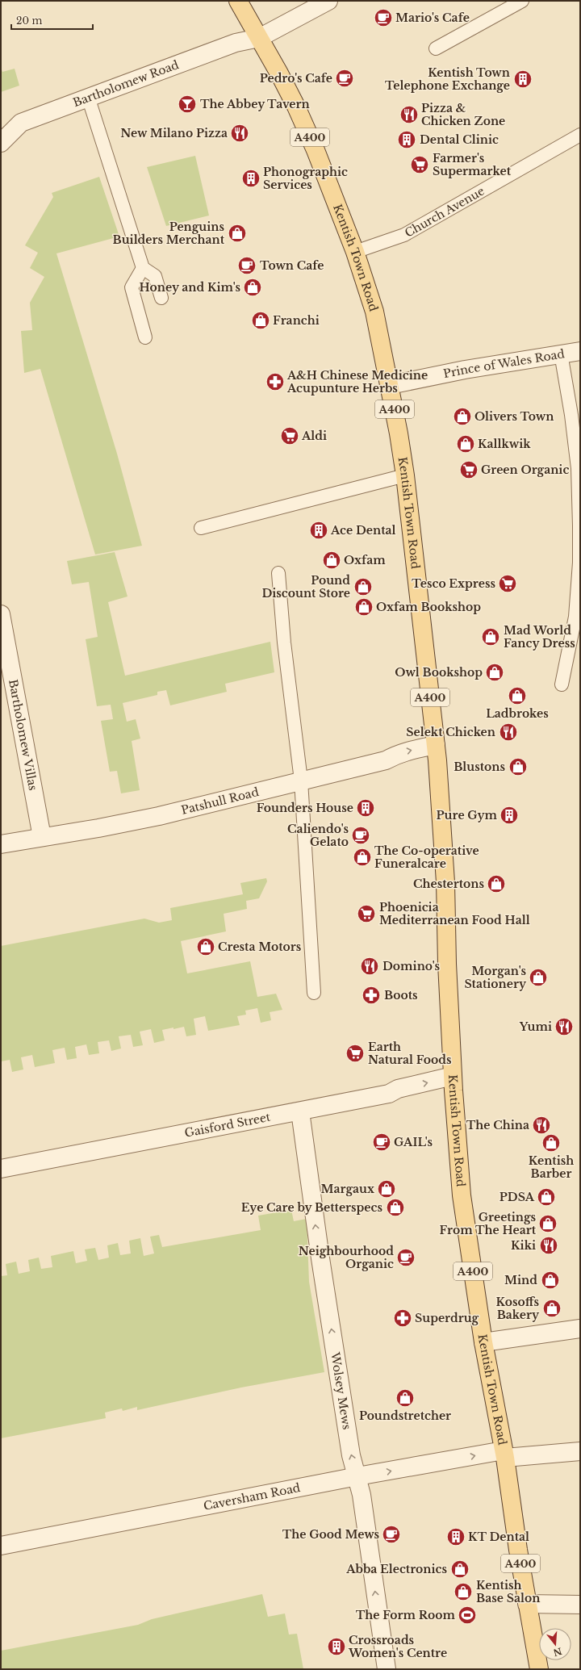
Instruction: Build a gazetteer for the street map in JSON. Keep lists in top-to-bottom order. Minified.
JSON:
{"streets":{"main road":["A400","Kentish Town Road"],"street":["Bartholomew Road","Prince of Wales Road","Bartholomew Villas","Patshull Road","Gaisford Street","Wolsey Mews","Caversham Road"],"lane":["Church Avenue"]},"crossings":[["Bartholomew Road","Kentish Town Road"],["Church Avenue","Kentish Town Road"],["Kentish Town Road","Prince of Wales Road"],["Kentish Town Road","Patshull Road"],["Kentish Town Road","Gaisford Street"],["Kentish Town Road","Caversham Road"],["Bartholomew Villas","Patshull Road"],["Gaisford Street","Wolsey Mews"],["Wolsey Mews","Caversham Road"]],"one_way":["Wolsey Mews"],"places":{"cafe":["Mario's Cafe","Pedro's Cafe","Town Cafe","Caliendo's Gelato","GAIL's","Neighbourhood Organic","The Good Mews"],"building":["Kentish Town Telephone Exchange","Dental Clinic","Phonographic Services","Ace Dental","Founders House","Pure Gym","KT Dental","Crossroads Women's Centre"],"bar":["The Abbey Tavern"],"restaurant":["Pizza & Chicken Zone","New Milano Pizza","Selekt Chicken","Domino's","Yumi","The China","Kiki"],"supermarket":["Farmer's Supermarket","Aldi","Green Organic","Tesco Express","Phoenicia Mediterranean Food Hall","Earth Natural Foods"],"shop":["Penguins Builders Merchant","Honey and Kim's","Franchi","Olivers Town","Kallkwik","Oxfam","Pound Discount Store","Oxfam Bookshop","Mad World Fancy Dress","Owl Bookshop","Ladbrokes","Blustons","The Co-operative Funeralcare","Chestertons","Cresta Motors","Morgan's Stationery","Kentish Barber","Margaux","PDSA","Eye Care by Betterspecs","Greetings From The Heart","Mind","Kosoffs Bakery","Poundstretcher","Abba Electronics","Kentish Base Salon"],"pharmacy":["A&H Chinese Medicine Acupunture Herbs","Boots","Superdrug"],"sports":["The Form Room"]},"scale_bar":"20 m","north":"bottom"}
